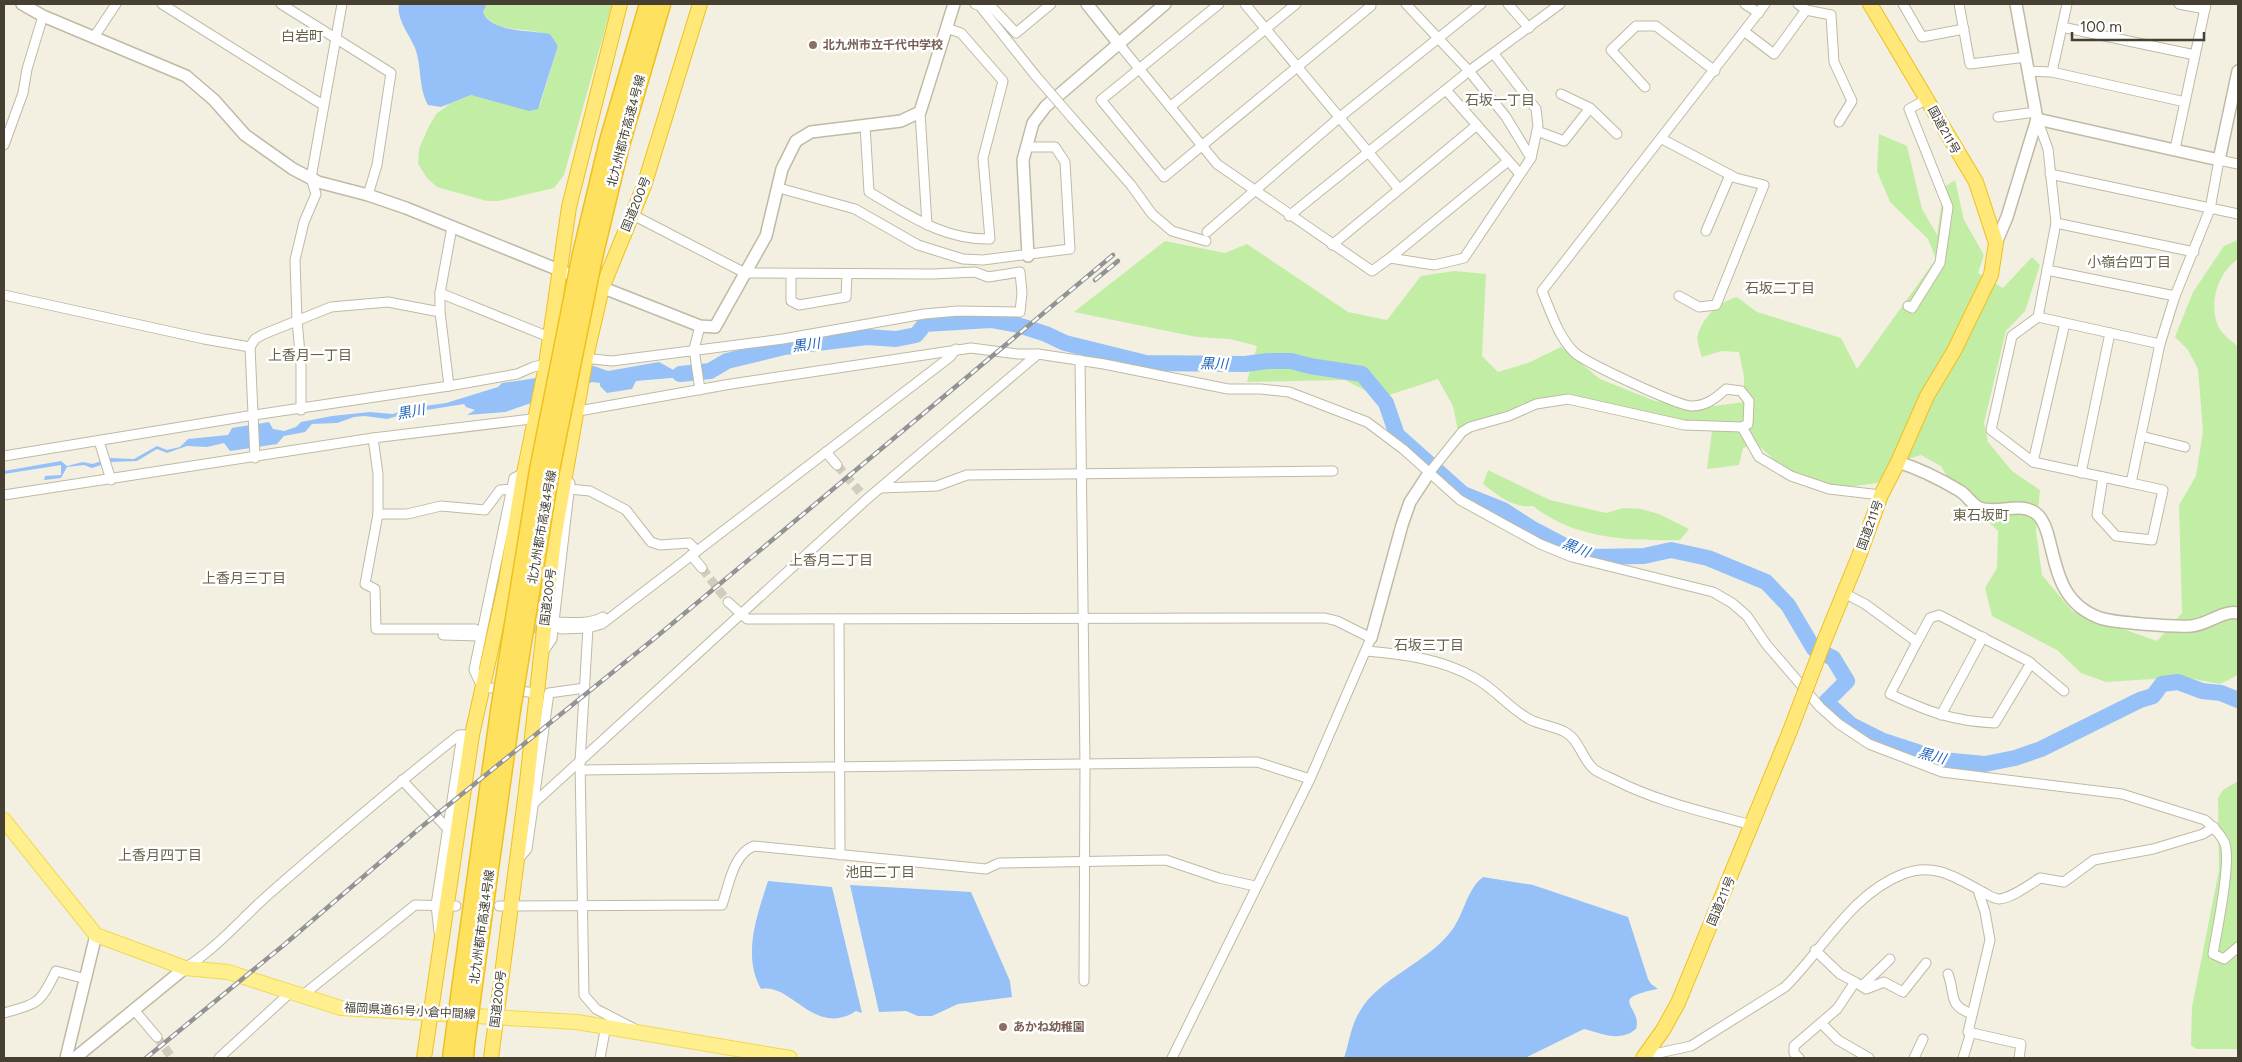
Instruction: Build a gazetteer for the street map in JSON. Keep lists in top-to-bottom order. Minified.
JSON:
{"streets":{"highway":["国道211号","北九州都市高速4号線","国道200号"],"main road":["福岡県道61号小倉中間線"]},"crossings":[["国道200号","福岡県道61号小倉中間線"]],"districts":["白岩町","石坂一丁目","小嶺台四丁目","石坂二丁目","上香月一丁目","東石坂町","上香月二丁目","上香月三丁目","石坂三丁目","上香月四丁目","池田二丁目"],"water":["黒川"],"places":["北九州市立千代中学校","あかね幼稚園"],"scale_bar":"100 m"}
